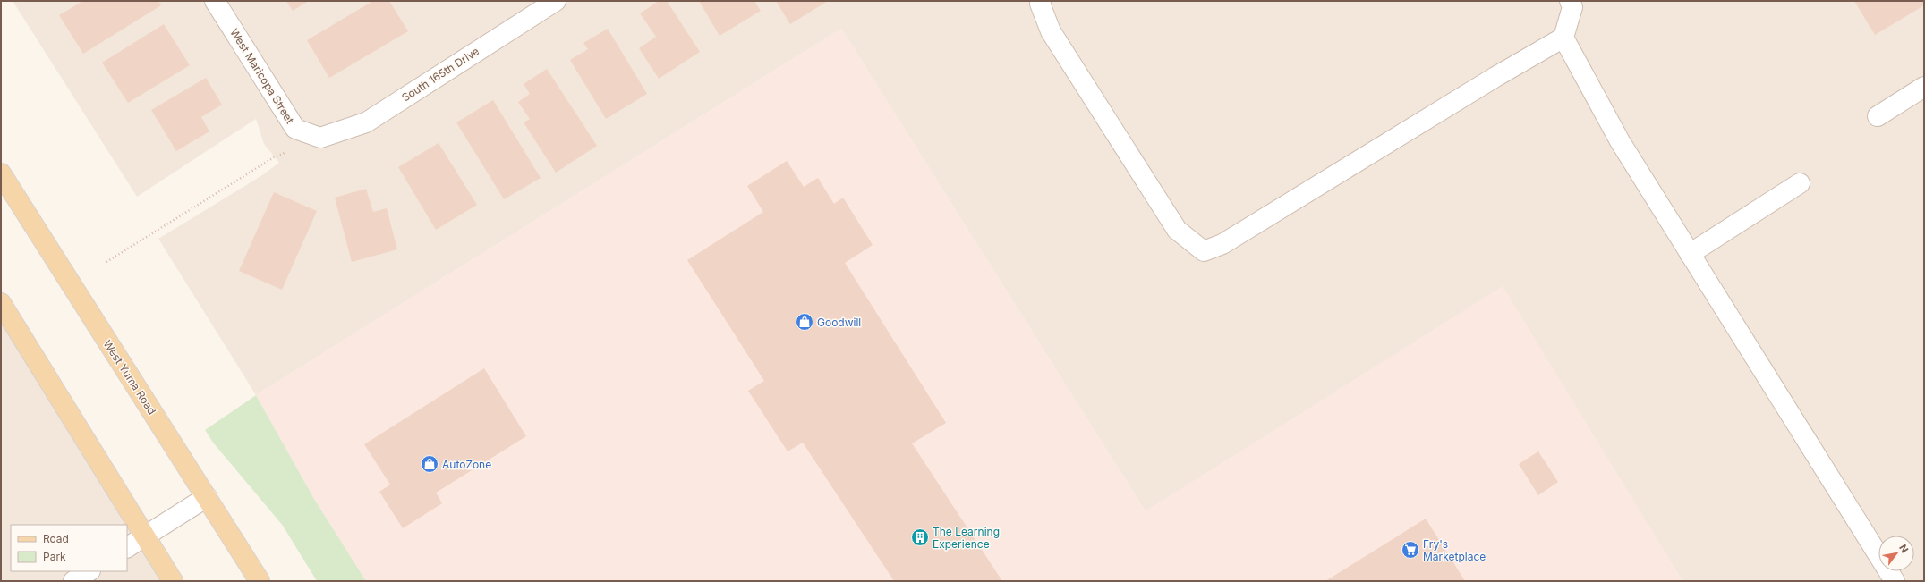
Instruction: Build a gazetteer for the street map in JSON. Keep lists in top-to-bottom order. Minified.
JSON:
{"streets":{"main road":["West Yuma Road"],"street":["South 165th Drive","West Maricopa Street"]},"crossings":[["South 165th Drive","West Maricopa Street"]],"places":{"shop":["Goodwill","AutoZone"],"building":["The Learning Experience"],"supermarket":["Fry's Marketplace"]},"legend":["Road","Park"],"north":"top right"}
